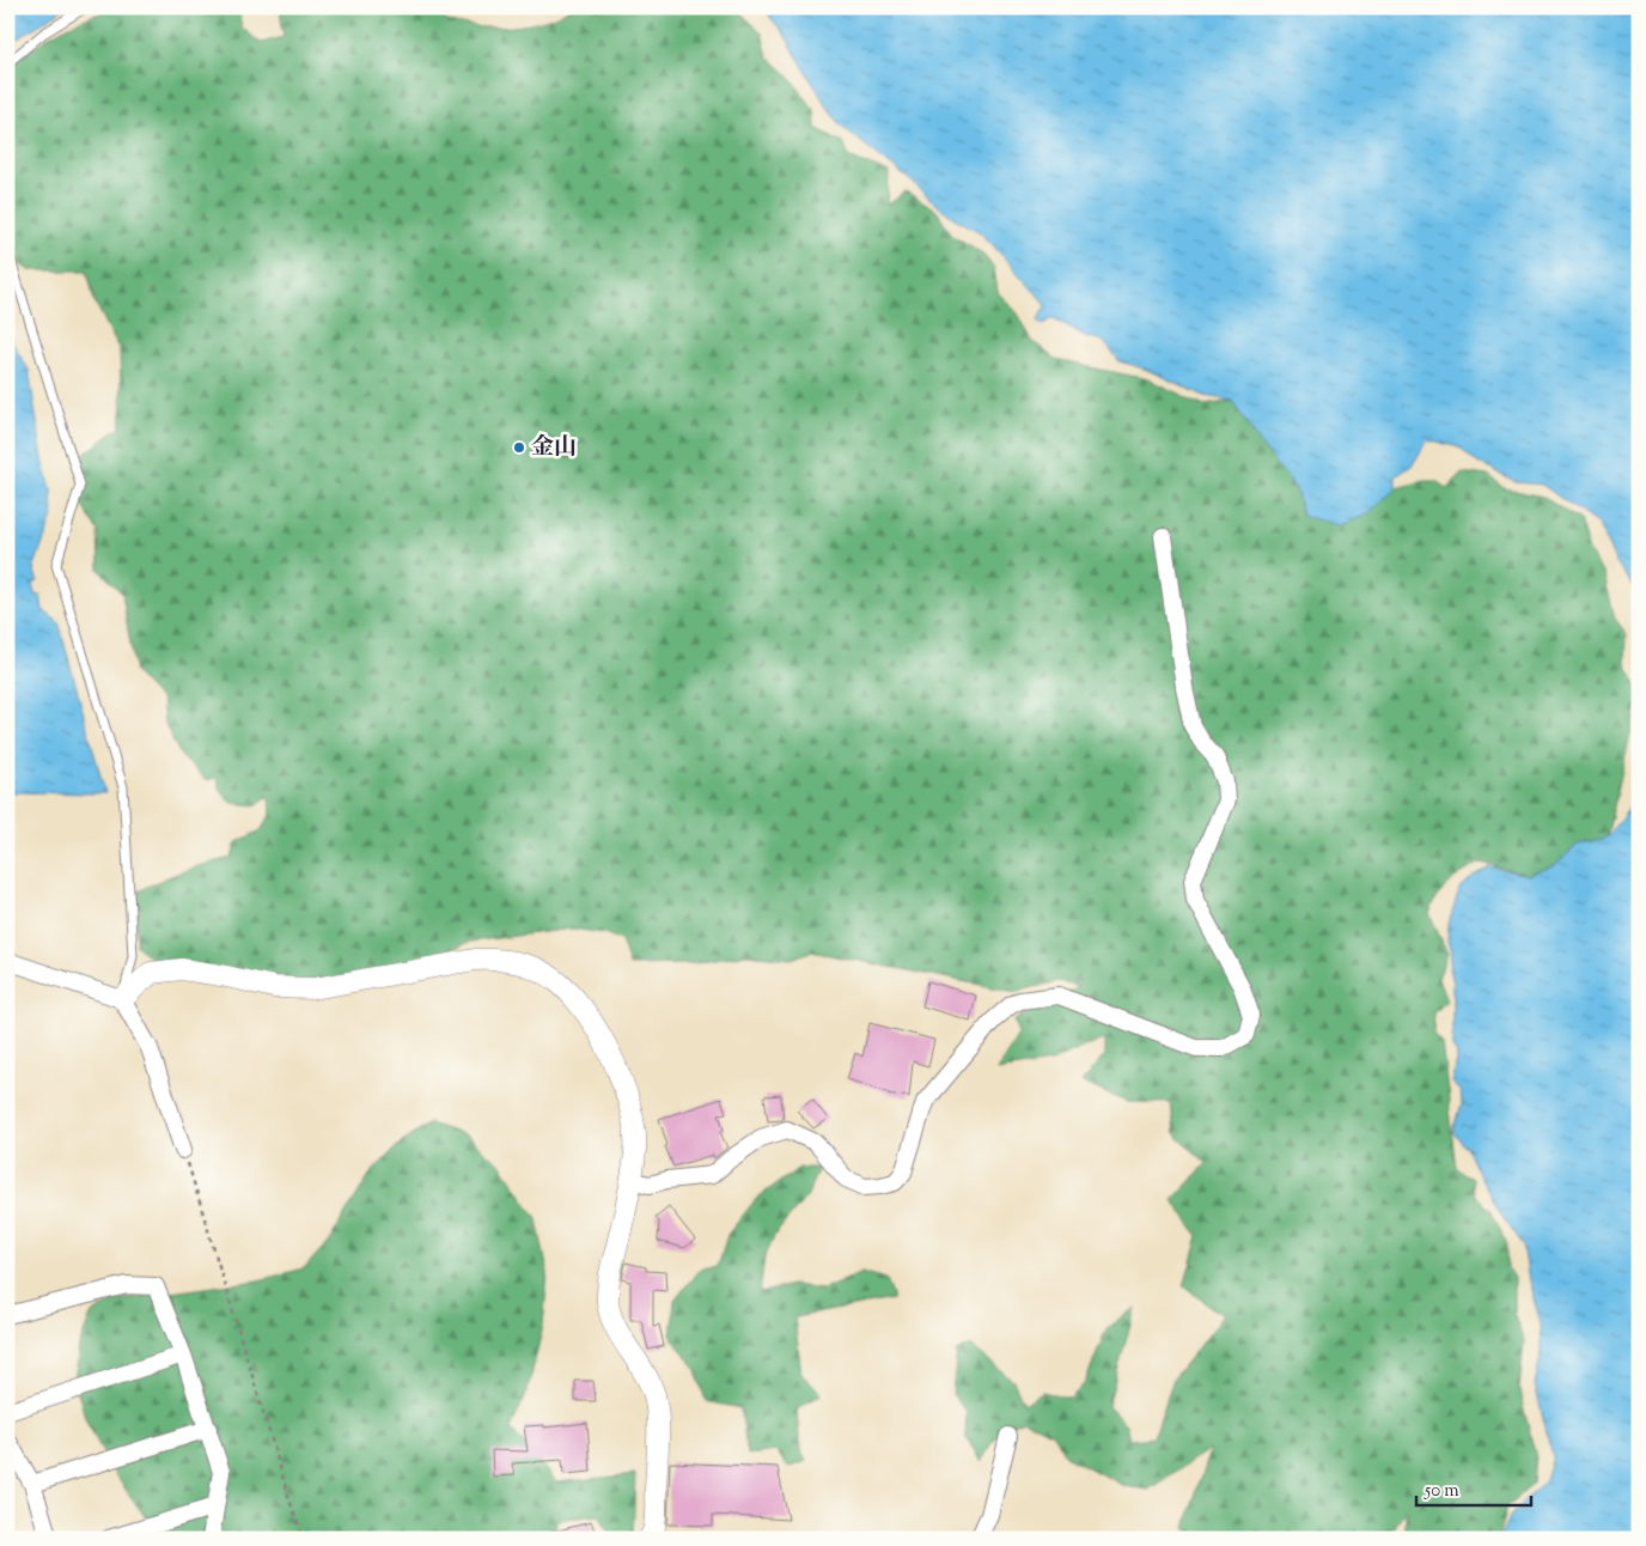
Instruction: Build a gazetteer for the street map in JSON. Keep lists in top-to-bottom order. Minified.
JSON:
{"places":["金山"],"scale_bar":"50 m"}
